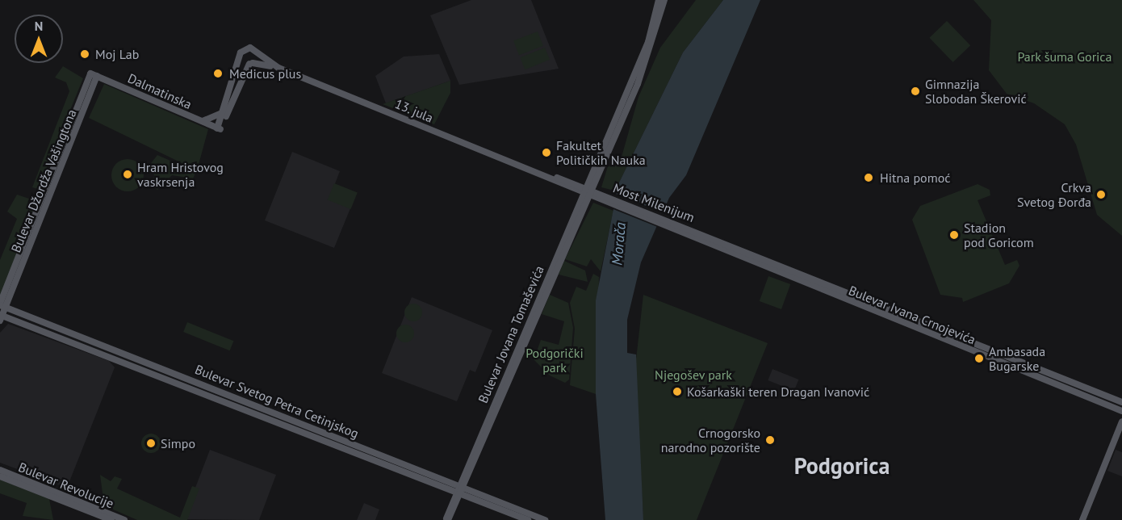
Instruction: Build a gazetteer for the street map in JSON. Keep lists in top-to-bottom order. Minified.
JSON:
{"streets":{"main road":["Dalmatinska","13. jula","Bulevar Džordža Vašingtona","Most Milenijum","Bulevar Ivana Crnojevića","Bulevar Jovana Tomaševića","Bulevar Svetog Petra Cetinjskog","Bulevar Revolucije"]},"crossings":[["Dalmatinska","Bulevar Džordža Vašingtona"],["13. jula","Most Milenijum"],["13. jula","Bulevar Jovana Tomaševića"],["Bulevar Džordža Vašingtona","Bulevar Svetog Petra Cetinjskog"],["Most Milenijum","Bulevar Ivana Crnojevića"],["Bulevar Jovana Tomaševića","Bulevar Svetog Petra Cetinjskog"]],"districts":["Podgorica"],"water":["Morača"],"parks":["Park šuma Gorica","Podgorički park","Njegošev park"],"places":["Moj Lab","Medicus plus","Gimnazija Slobodan Škerović","Fakultet Političkih Nauka","Hram Hristovog vaskrsenja","Hitna pomoć","Crkva Svetog Đorđa","Stadion pod Goricom","Ambasada Bugarske","Košarkaški teren Dragan Ivanović","Crnogorsko narodno pozorište","Simpo"],"north":"top"}
